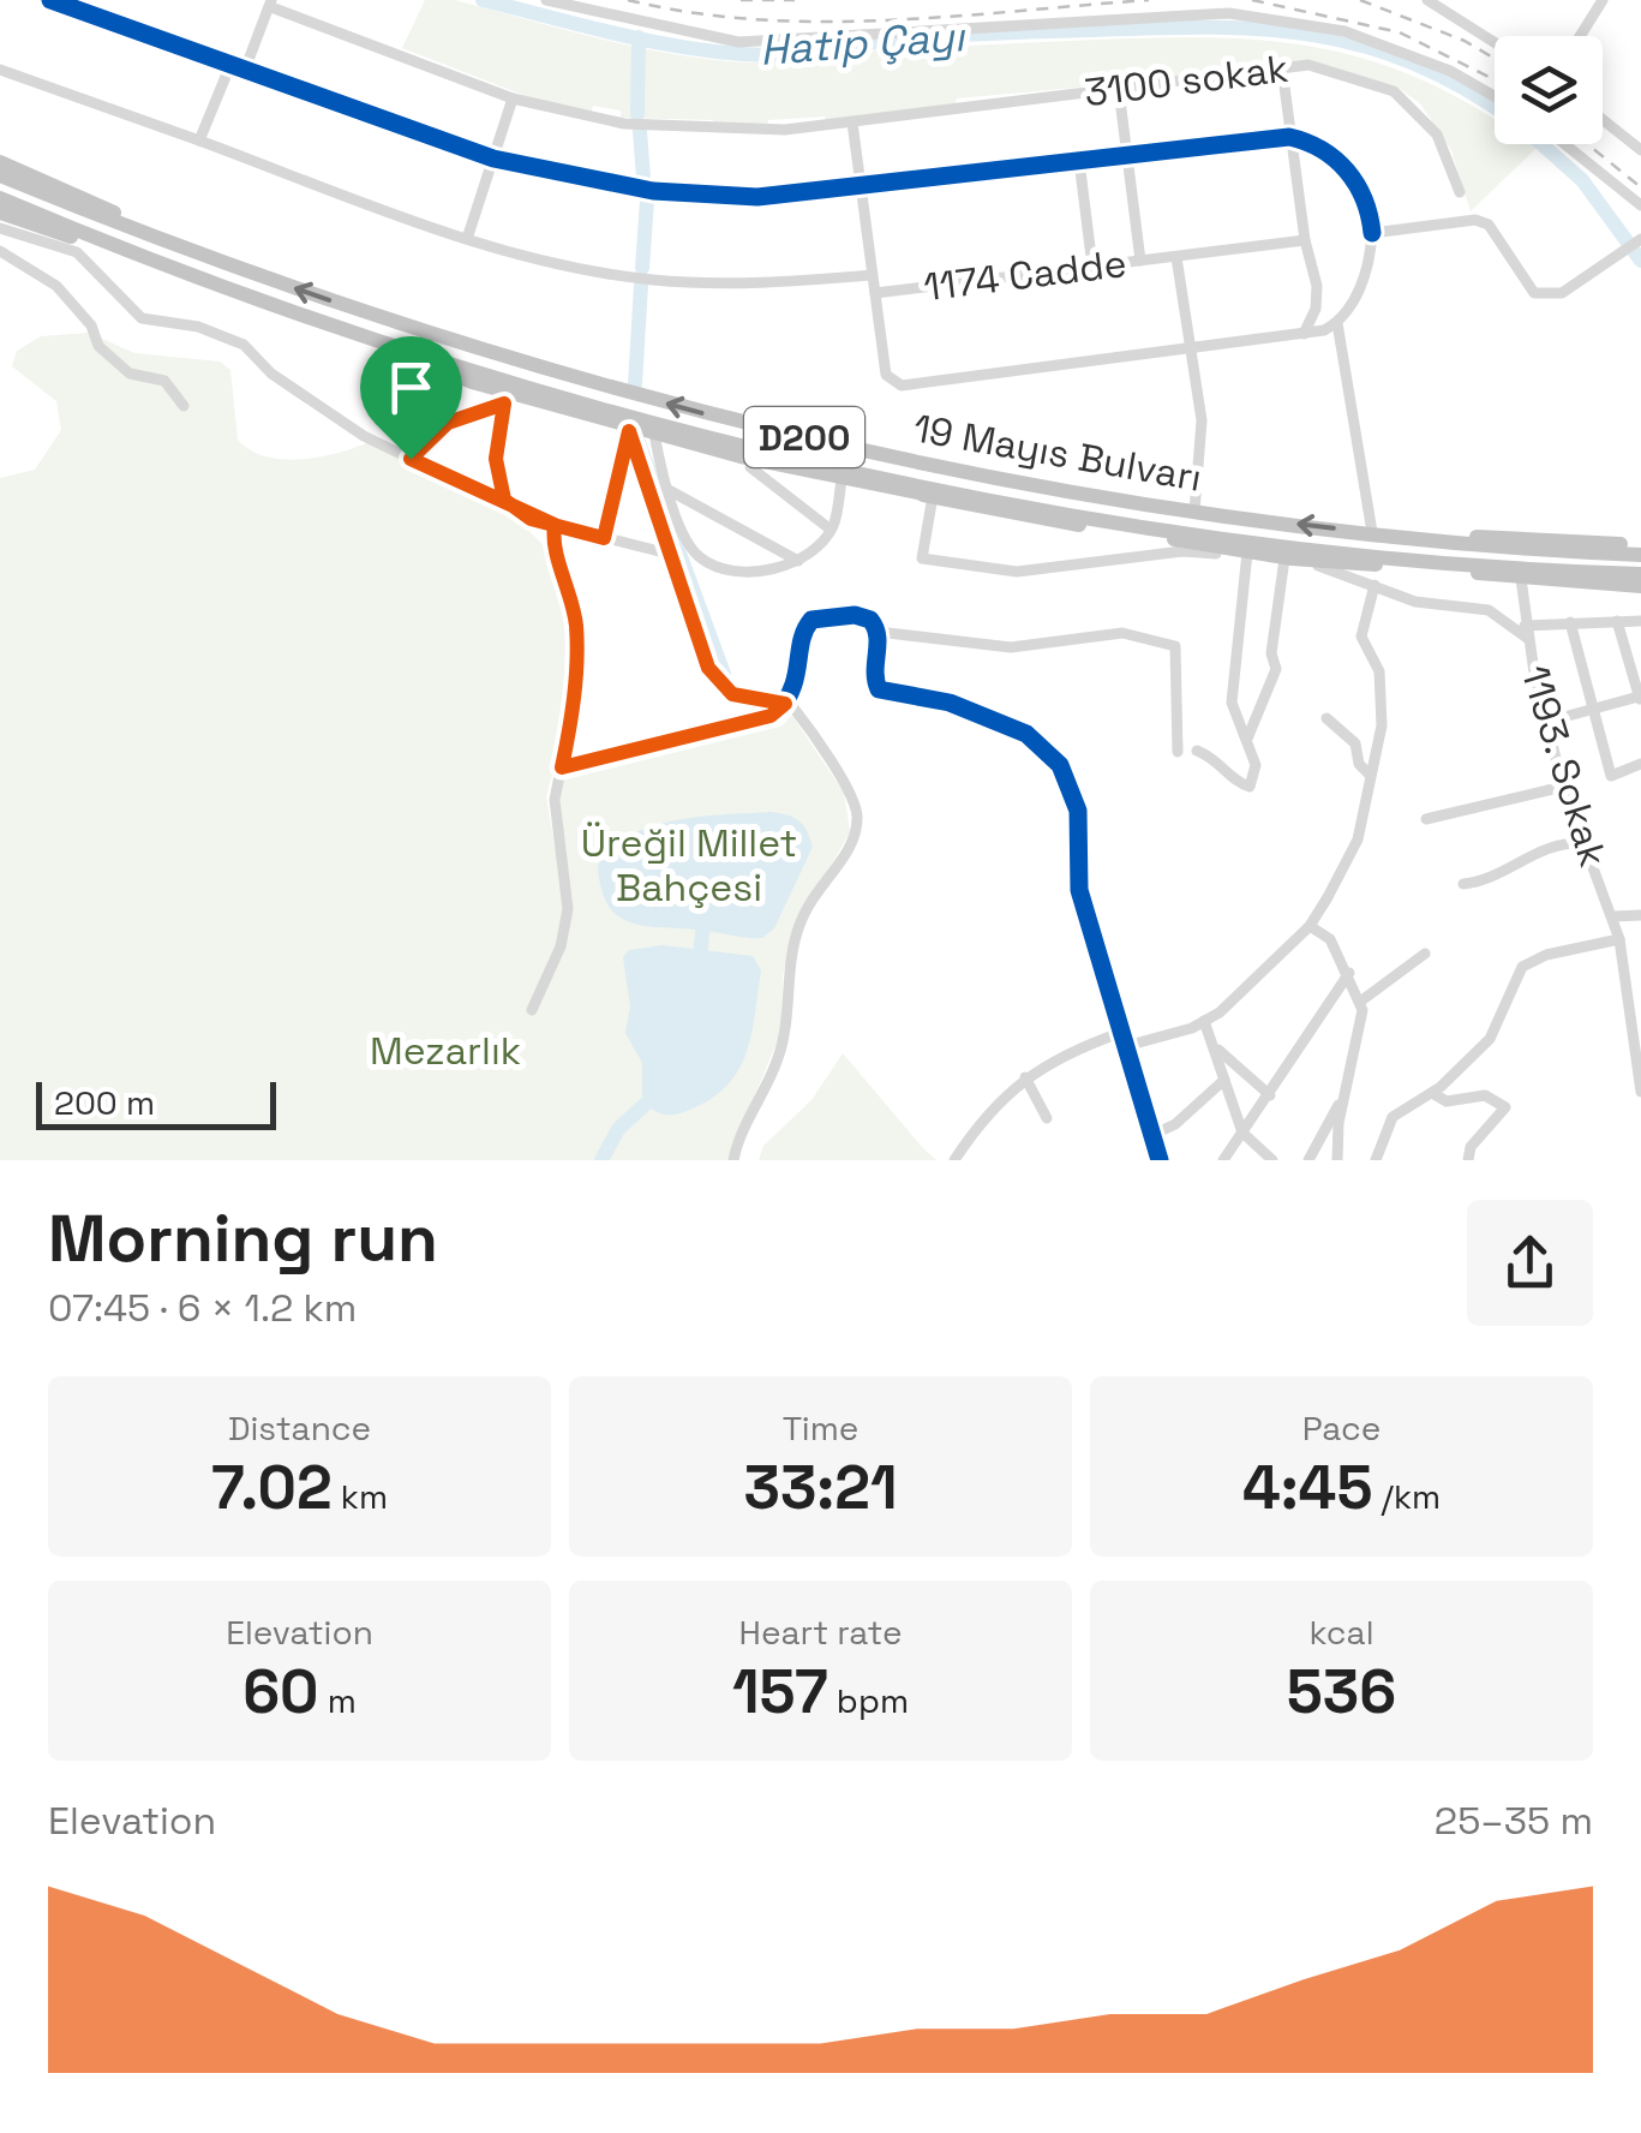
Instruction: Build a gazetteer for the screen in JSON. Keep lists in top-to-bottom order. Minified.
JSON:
{"streets":{"highway":["D200","19 Mayıs Bulvarı"],"street":["3100 sokak","1174 Cadde","1193. Sokak"]},"water":["Hatip Çayı"],"parks":["Üreğil Millet Bahçesi","Mezarlık"],"scale_bar":"200 m","page":{"scale":"200 m","heading":["Morning run","07:45 · 6 × 1.2 km"],"stats":[["Distance","7.02 km"],["Time","33:21"],["Pace","4:45 /km"],["Elevation","60 m"],["Heart rate","157 bpm"],["kcal","536"]],"chart":["Elevation","25–35 m"]}}
